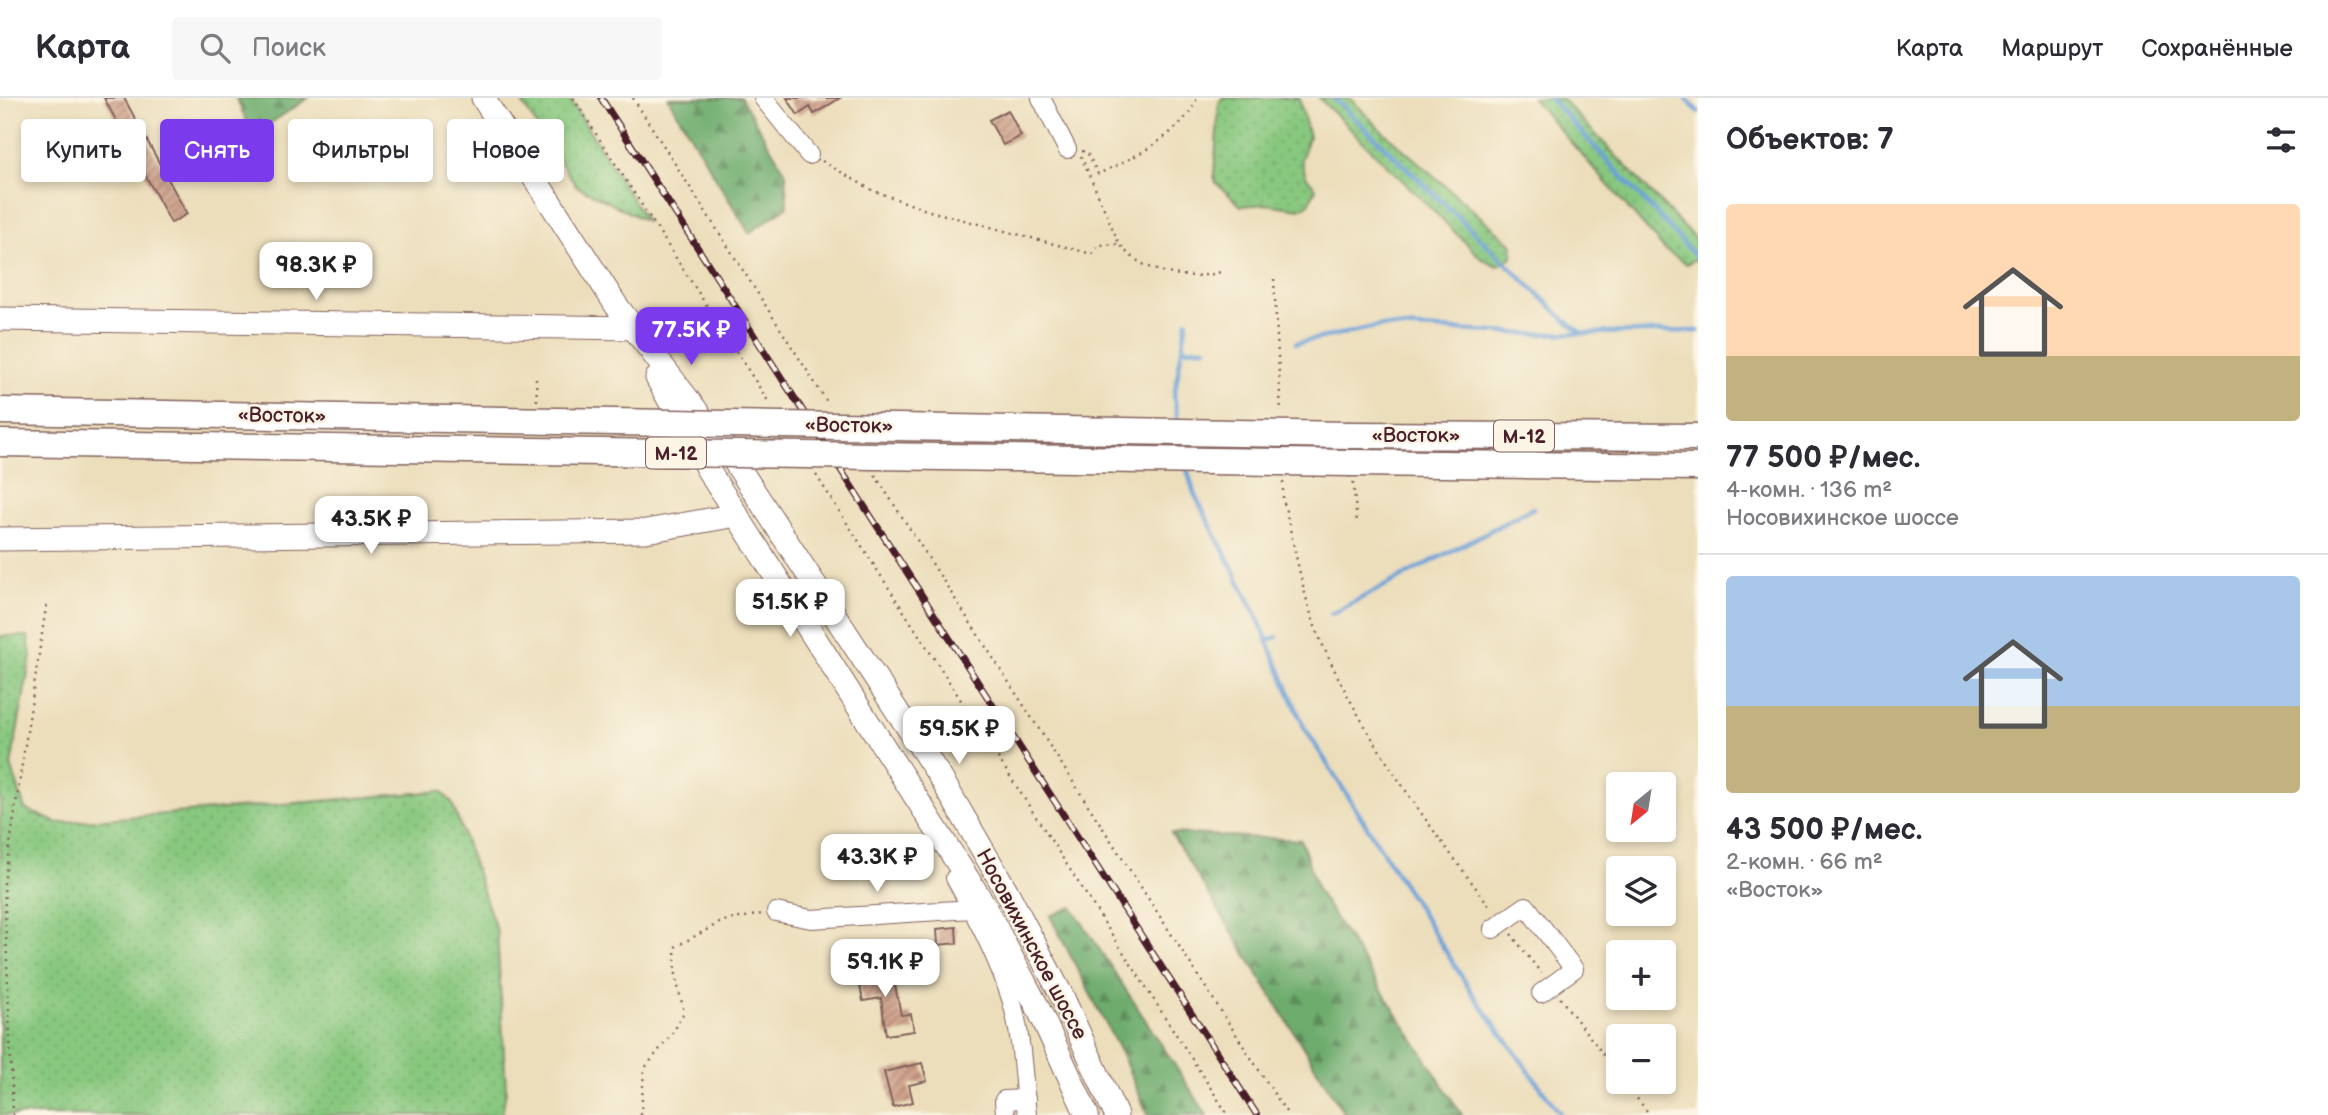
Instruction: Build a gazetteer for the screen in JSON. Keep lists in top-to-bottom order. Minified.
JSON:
{"streets":{"highway":["«Восток»","М-12"],"main road":["Носовихинское шоссе"]},"north":"bottom left","page":{"header":"Карта","search":"Поиск","nav":["Карта","Маршрут","Сохранённые"],"heading":"Объектов: 7","chip":["Купить","Снять","Фильтры","Новое"],"list":[{"name":"77 500 ₽/мес.","note":"4-комн. · 136 m² · Носовихинское шоссе"},{"name":"43 500 ₽/мес.","note":"2-комн. · 66 m² · «Восток»"}],"price":["98.3K ₽","77.5K ₽","43.5K ₽","51.5K ₽","59.5K ₽","43.3K ₽","59.1K ₽"],"map_buttons":["+","−"]}}
